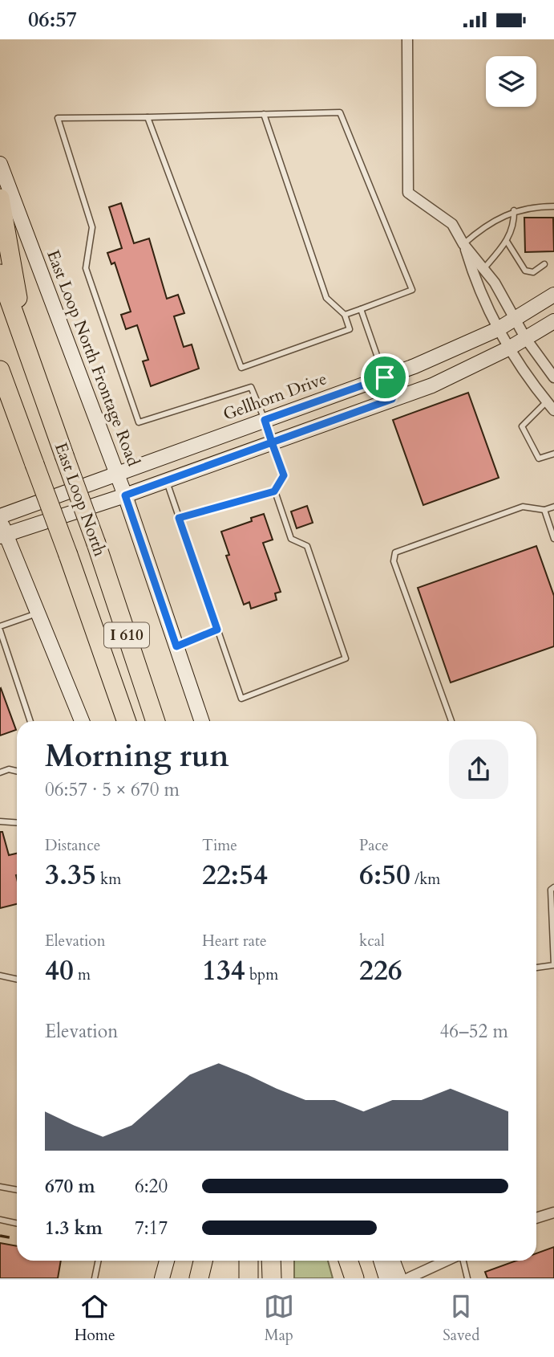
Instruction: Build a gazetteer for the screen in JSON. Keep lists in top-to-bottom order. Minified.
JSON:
{"streets":{"highway":["East Loop North","I 610"],"main road":["East Loop North Frontage Road","Gellhorn Drive"]},"crossings":[["East Loop North Frontage Road","Gellhorn Drive"]],"page":{"status":"06:57","heading":["Morning run","06:57 · 5 × 670 m"],"stats":[["Distance","3.35 km"],["Time","22:54"],["Pace","6:50 /km"],["Elevation","40 m"],["Heart rate","134 bpm"],["kcal","226"]],"chart":["Elevation","46–52 m"],"list":[{"name":"670 m","note":"6:20"},{"name":"1.3 km","note":"7:17"}],"tabs":["Home","Map","Saved"]}}
